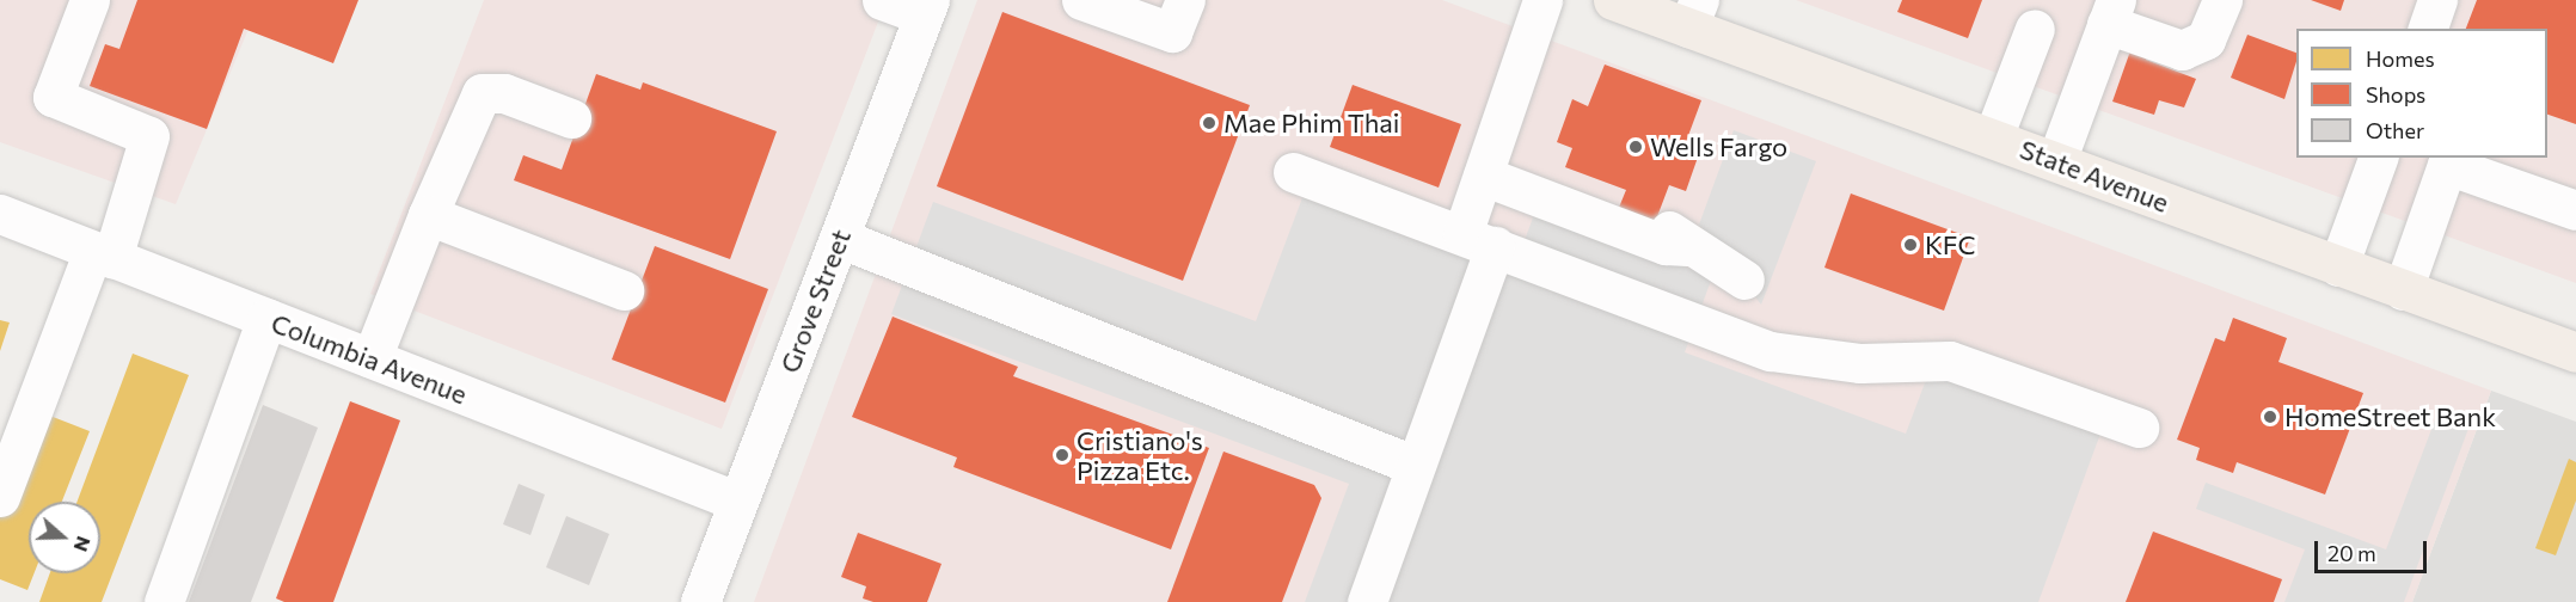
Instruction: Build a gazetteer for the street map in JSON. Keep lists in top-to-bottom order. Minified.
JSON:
{"streets":{"main road":["State Avenue"],"street":["Grove Street","Columbia Avenue"]},"crossings":[["Grove Street","Columbia Avenue"]],"places":["Mae Phim Thai","Wells Fargo","KFC","HomeStreet Bank","Cristiano's Pizza Etc."],"legend":["Homes","Shops","Other"],"scale_bar":"20 m","north":"right"}
